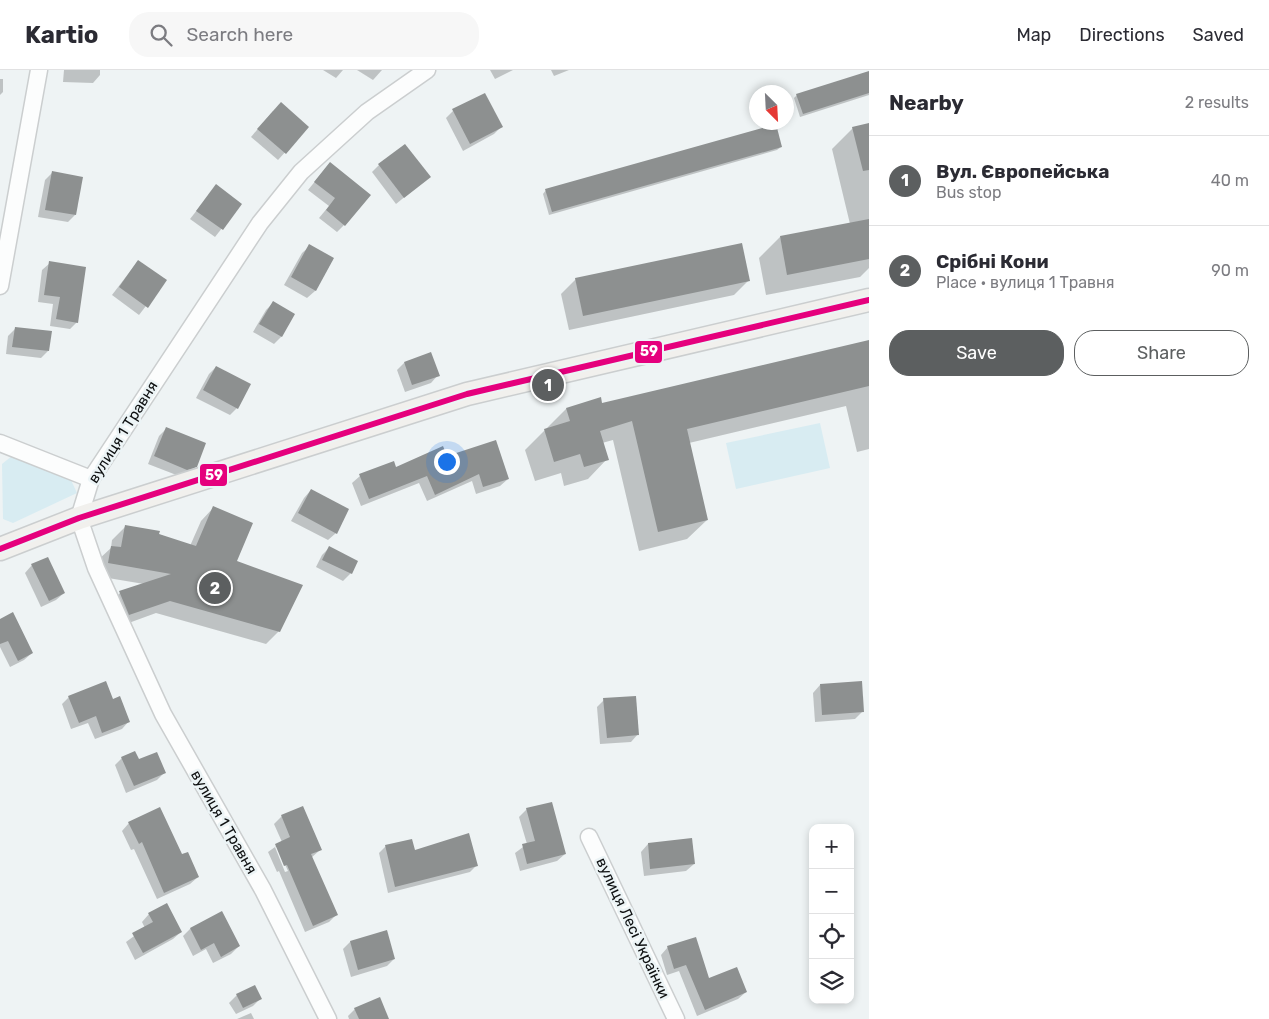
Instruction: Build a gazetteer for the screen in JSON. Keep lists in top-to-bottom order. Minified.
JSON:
{"streets":{"street":["вулиця 1 Травня","вулиця Лесі Українки"]},"lines":["transit line 59"],"north":"bottom right","page":{"header":"Kartio","search":"Search here","nav":["Map","Directions","Saved"],"heading":["Nearby","2 results"],"list":[{"mark":"1","name":"Вул. Європейська","note":"Bus stop","value":"40 m"},{"mark":"2","name":"Срібні Кони","note":"Place · вулиця 1 Травня","value":"90 m"}],"buttons":["Save","Share"],"pins":["1","2"],"map_buttons":["+","−"]}}
